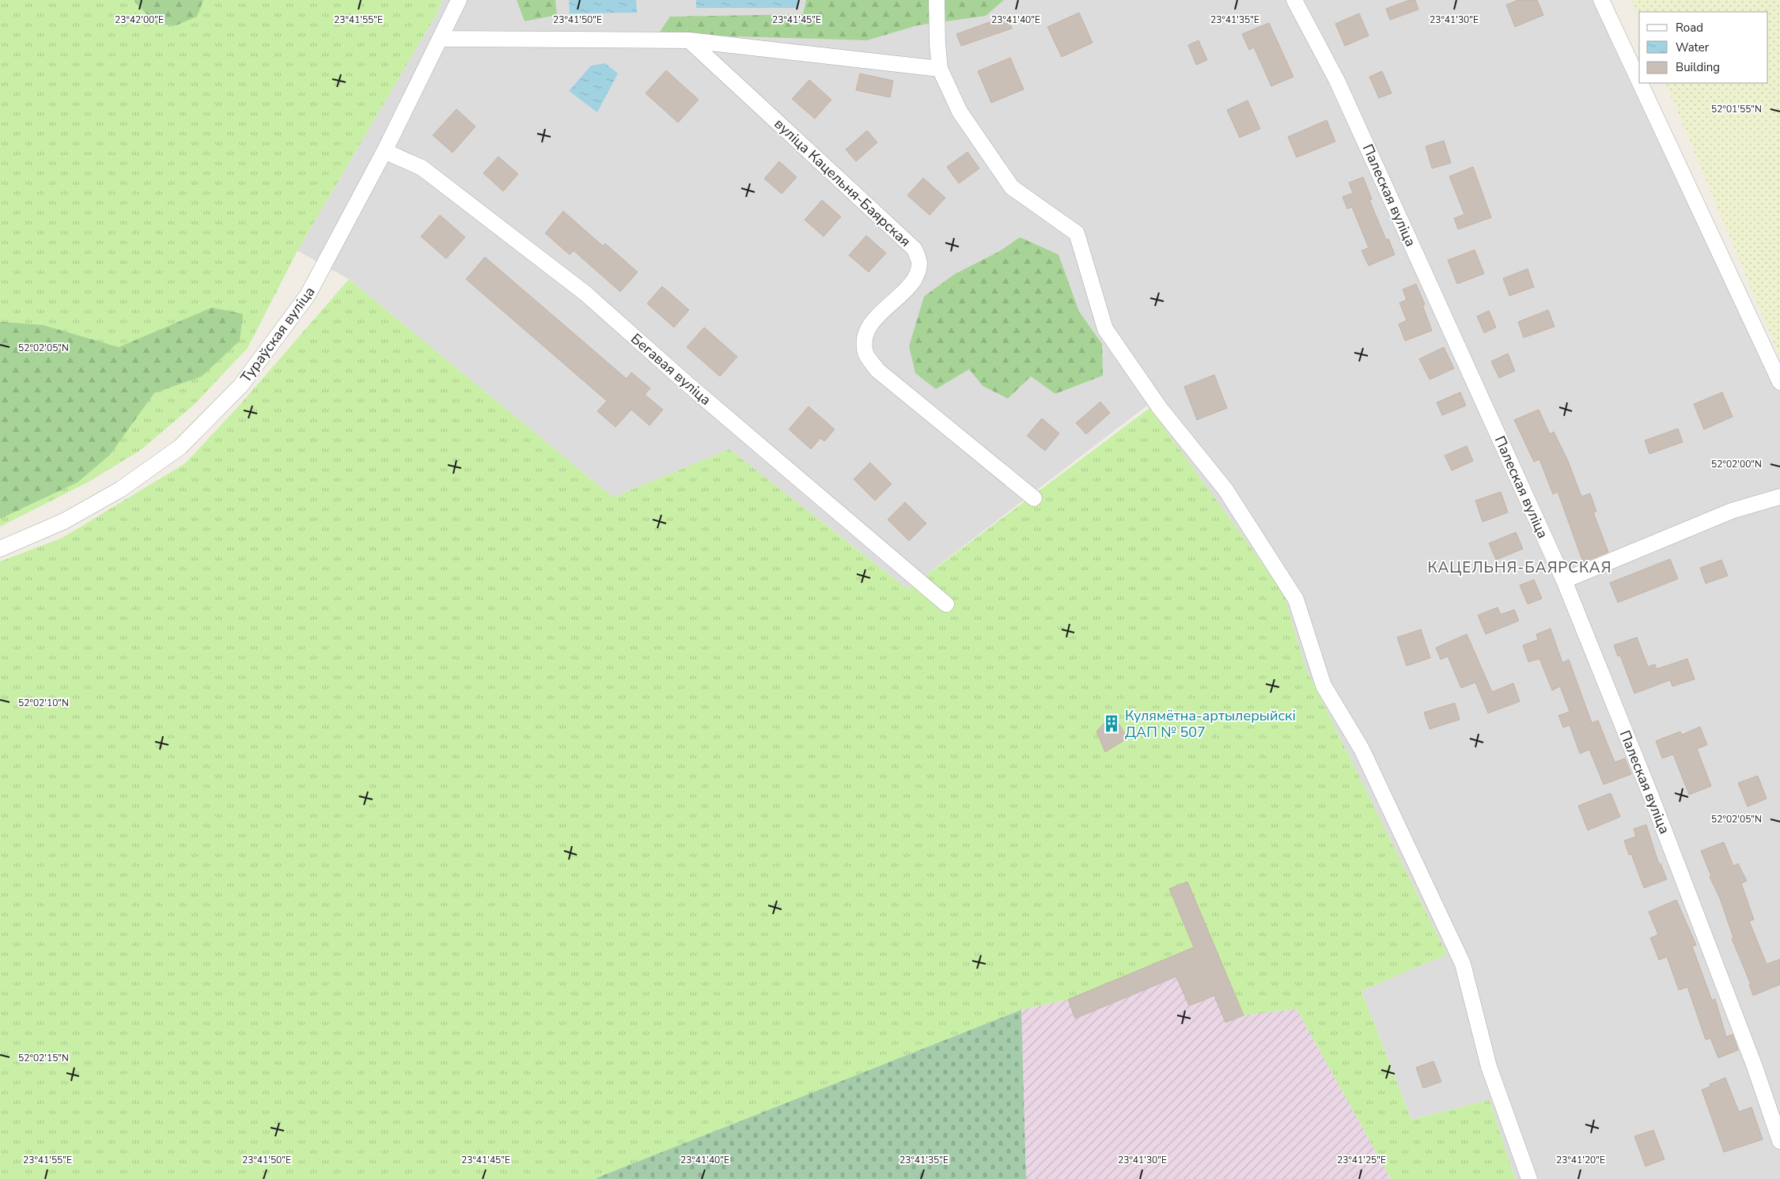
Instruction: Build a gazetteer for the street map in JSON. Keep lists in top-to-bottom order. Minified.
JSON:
{"streets":{"street":["вуліца Кацельня-Баярская","Палеская вуліца","Тураўская вуліца","Бегавая вуліца"]},"crossings":[["Тураўская вуліца","Бегавая вуліца"]],"districts":["КАЦЕЛЬНЯ-БАЯРСКАЯ"],"places":{"building":["Кулямётна-артылерыйскі ДАП № 507"]},"legend":["Road","Water","Building"],"coordinates":["23°42'00\"E","23°41'55\"E","23°41'50\"E","23°41'45\"E","23°41'40\"E","23°41'35\"E","23°41'30\"E","52°01'55\"N","52°02'05\"N","52°02'00\"N","52°02'10\"N","52°02'15\"N","23°41'25\"E","23°41'20\"E"]}
